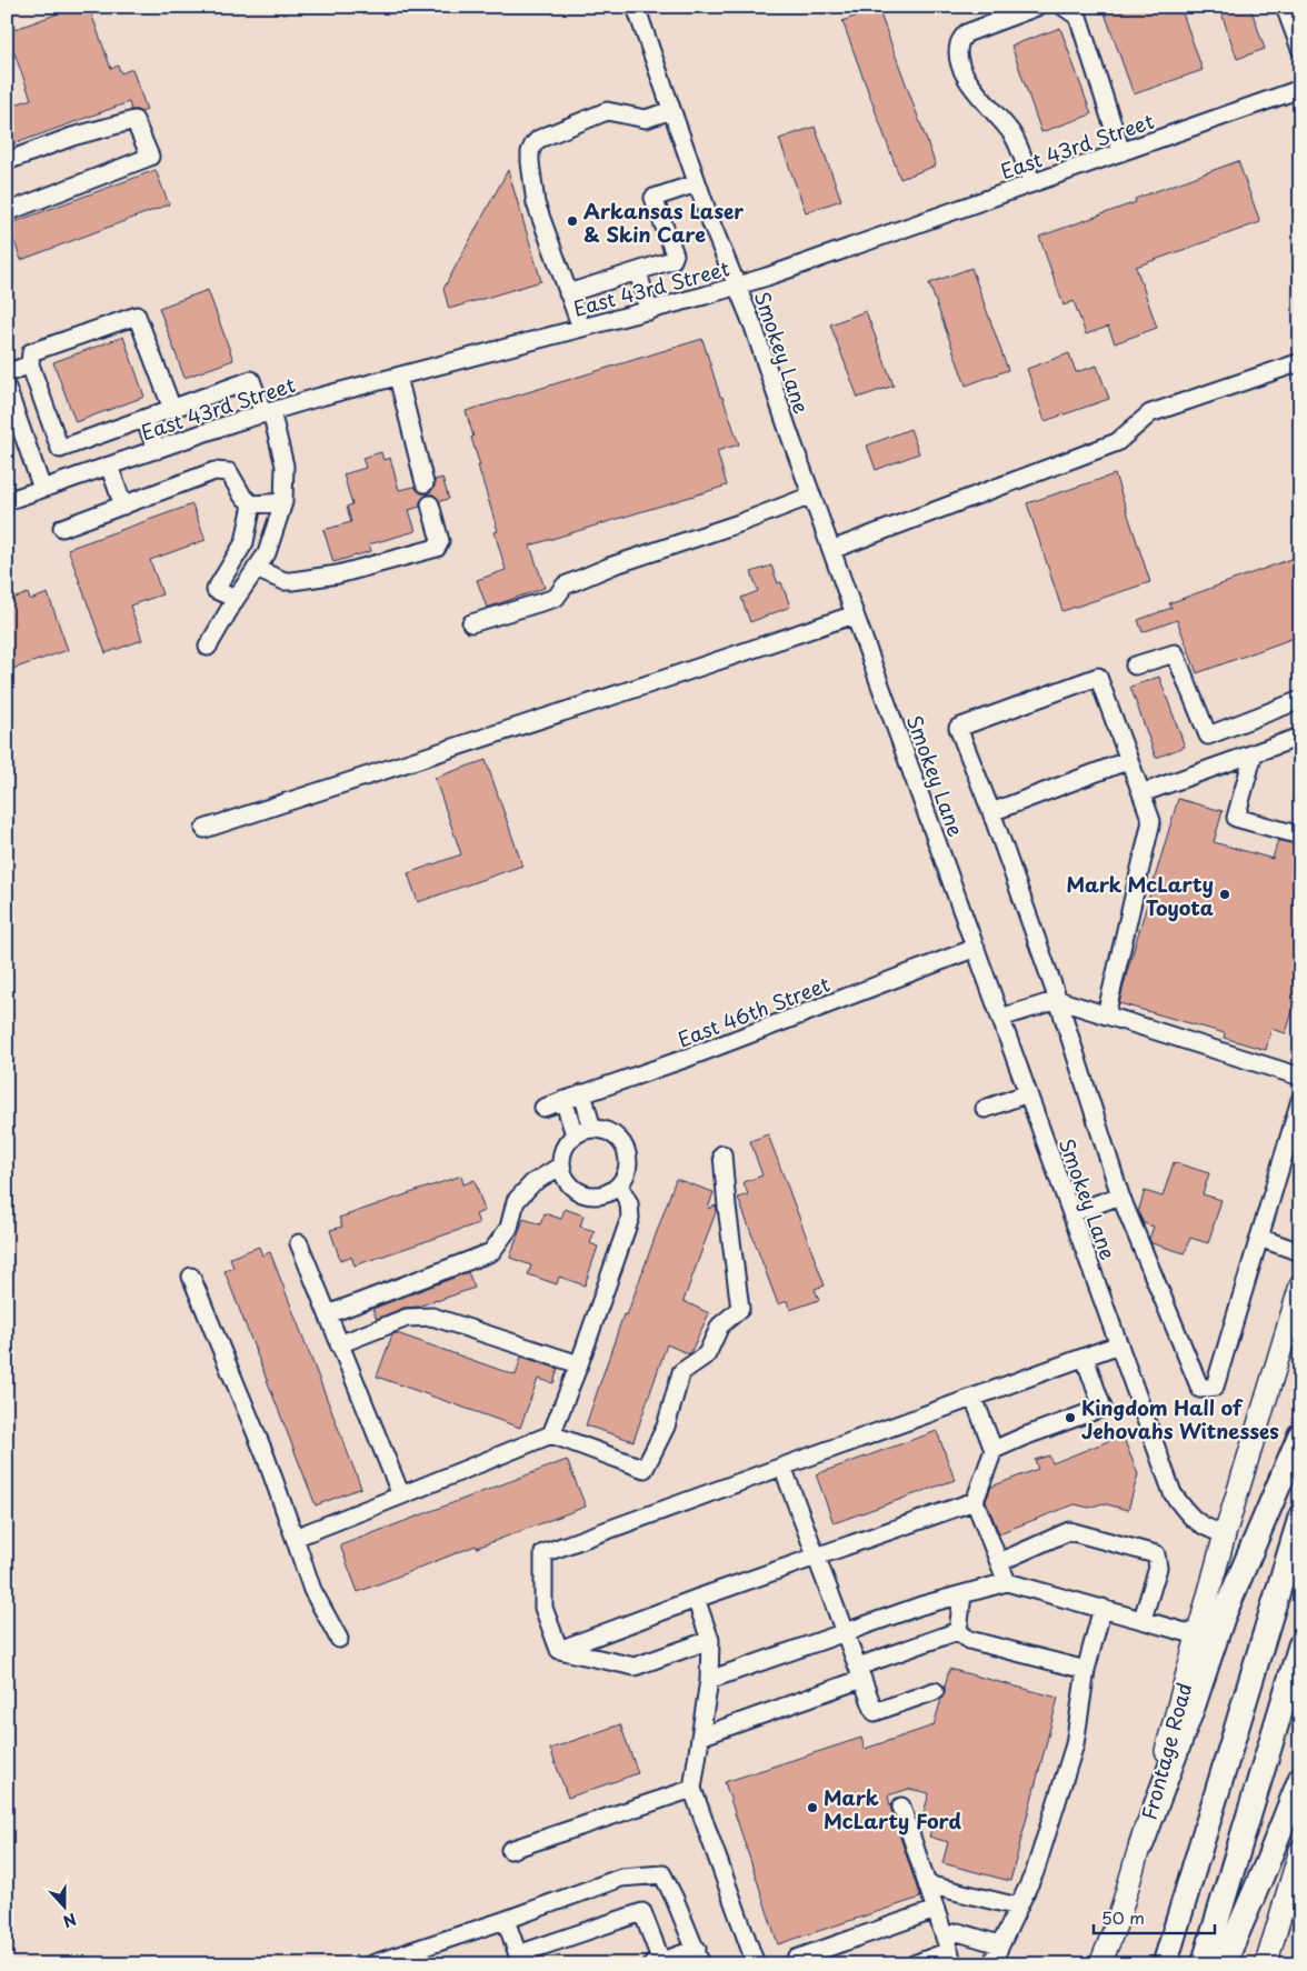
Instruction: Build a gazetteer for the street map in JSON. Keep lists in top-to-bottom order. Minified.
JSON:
{"streets":{"main road":["Frontage Road"],"street":["East 43rd Street","Smokey Lane","East 46th Street"]},"crossings":[["East 43rd Street","Smokey Lane"],["Smokey Lane","East 46th Street"],["Smokey Lane","Frontage Road"]],"places":["Arkansas Laser & Skin Care","Mark McLarty Toyota","Kingdom Hall of Jehovahs Witnesses","Mark McLarty Ford"],"scale_bar":"50 m","north":"bottom"}
